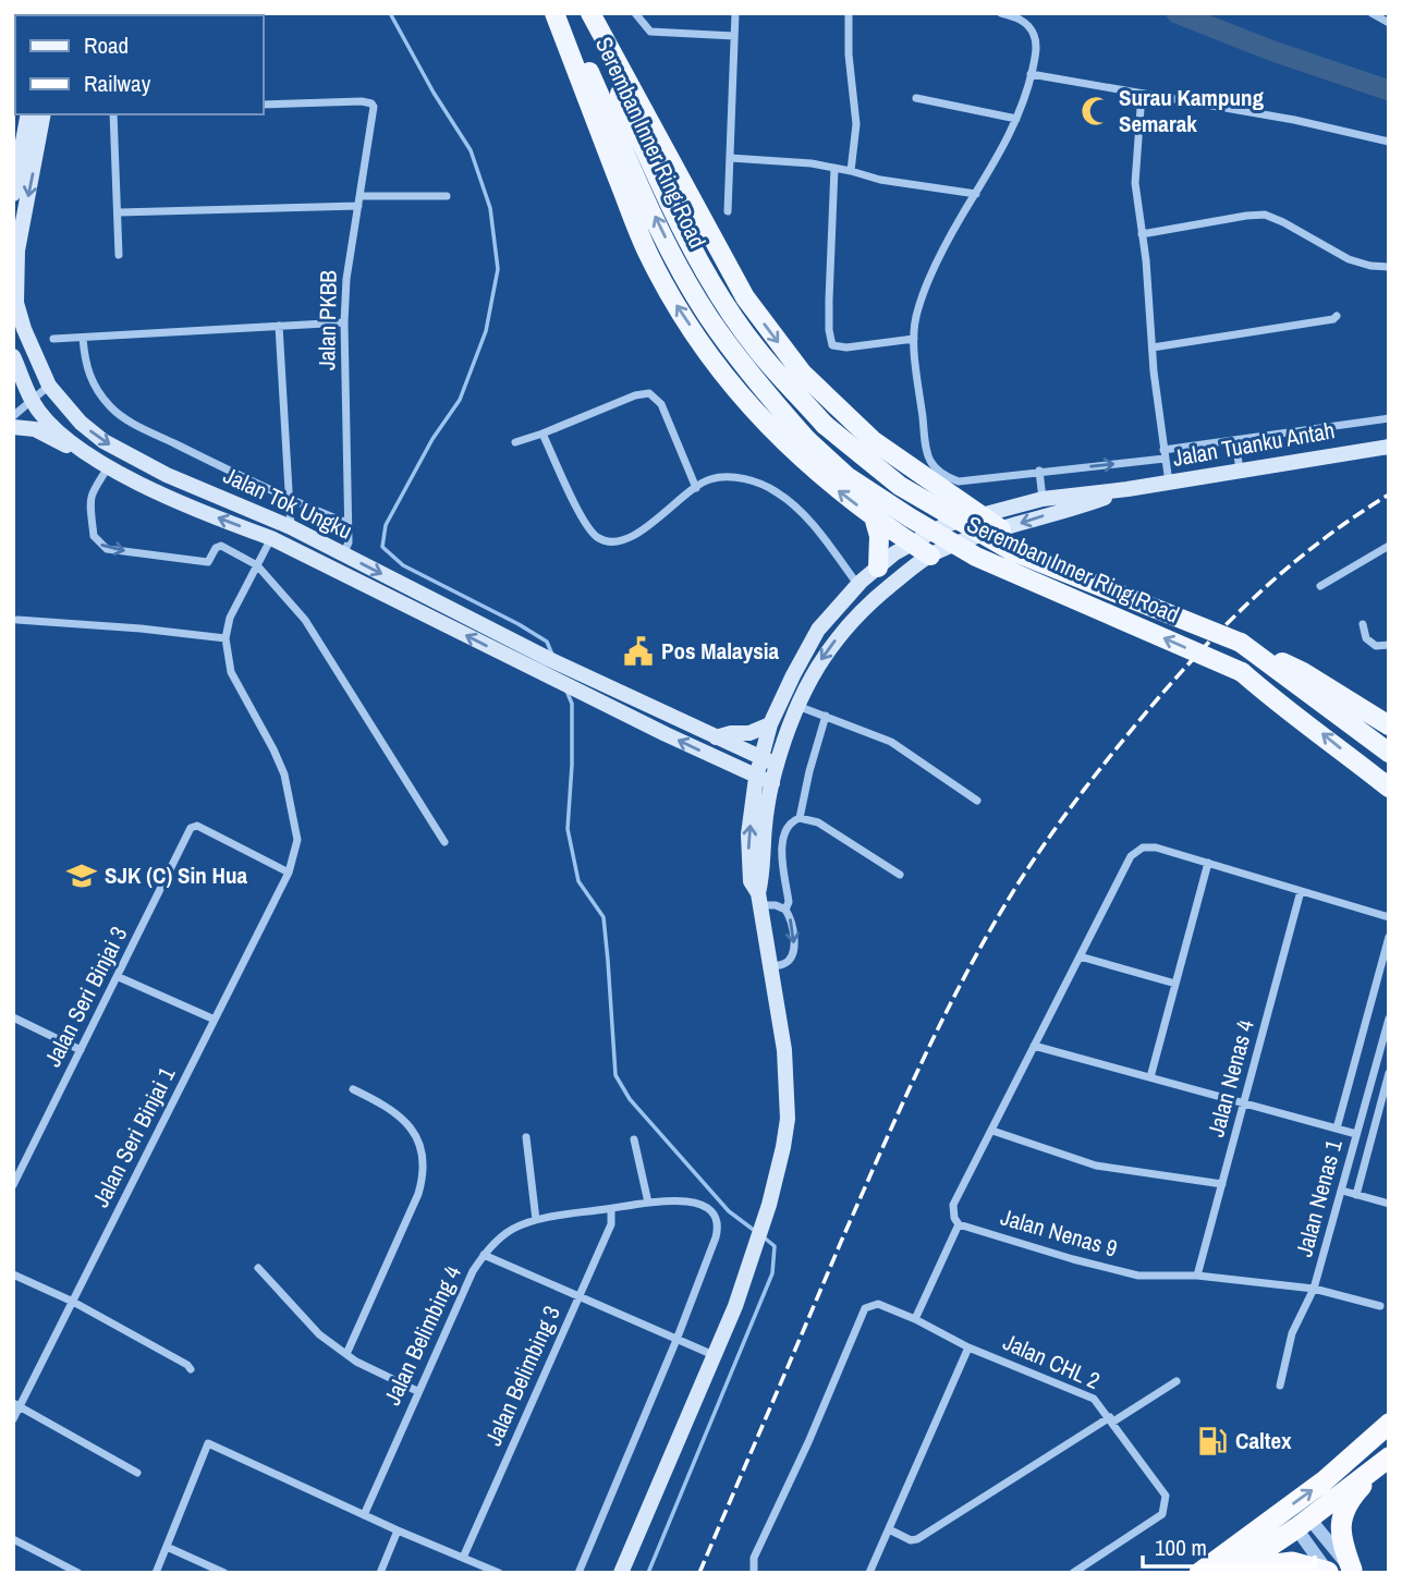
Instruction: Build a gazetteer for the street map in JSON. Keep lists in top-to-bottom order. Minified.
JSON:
{"streets":{"main road":["Seremban Inner Ring Road","Jalan Tuanku Antah","Jalan Tok Ungku"],"street":["Jalan PKBB","Jalan Seri Binjai 3","Jalan Nenas 4","Jalan Seri Binjai 1","Jalan Nenas 1","Jalan Nenas 9","Jalan Belimbing 4","Jalan CHL 2","Jalan Belimbing 3"]},"crossings":[["Jalan PKBB","Jalan Tok Ungku"],["Jalan Seri Binjai 3","Jalan Seri Binjai 1"],["Jalan Nenas 4","Jalan Nenas 9"],["Jalan Nenas 1","Jalan Nenas 9"],["Jalan Belimbing 4","Jalan Belimbing 3"]],"places":{"mosque":["Surau Kampung Semarak"],"public building":["Pos Malaysia"],"school or university":["SJK (C) Sin Hua"],"fuel station":["Caltex"]},"legend":["Road","Railway"],"scale_bar":"100 m"}
